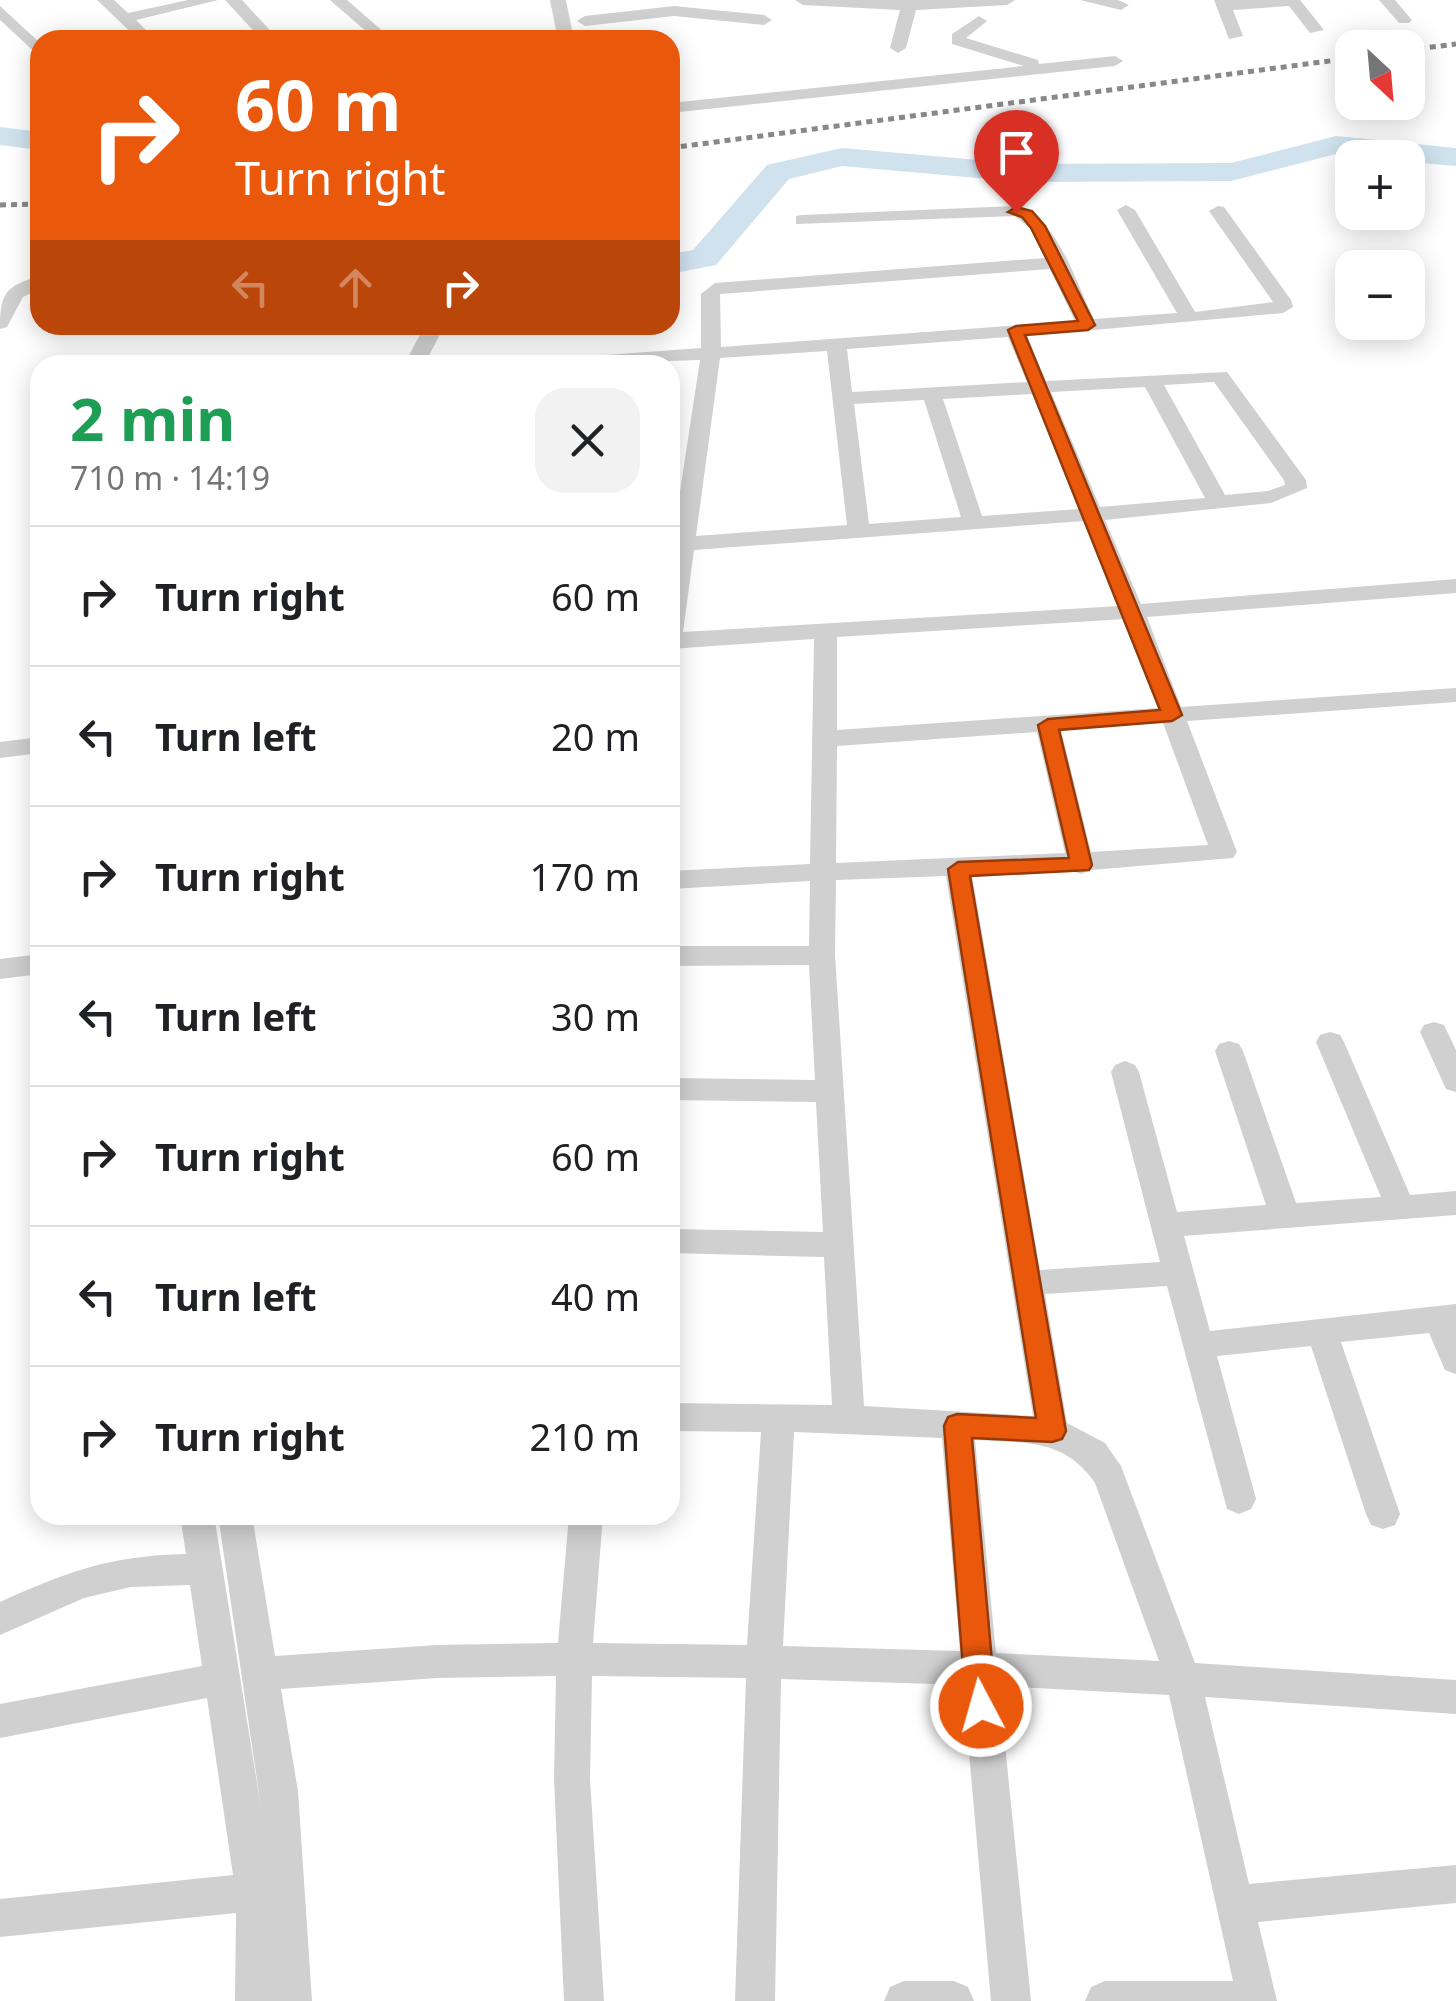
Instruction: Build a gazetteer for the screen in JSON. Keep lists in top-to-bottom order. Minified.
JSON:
{"north":"bottom right","page":{"map_buttons":["+","−"],"turn":["60 m","Turn right"],"heading":["2 min","710 m · 14:19"],"list":[{"name":"Turn right","value":"60 m"},{"name":"Turn left","value":"20 m"},{"name":"Turn right","value":"170 m"},{"name":"Turn left","value":"30 m"},{"name":"Turn right","value":"60 m"},{"name":"Turn left","value":"40 m"},{"name":"Turn right","value":"210 m"}]}}
